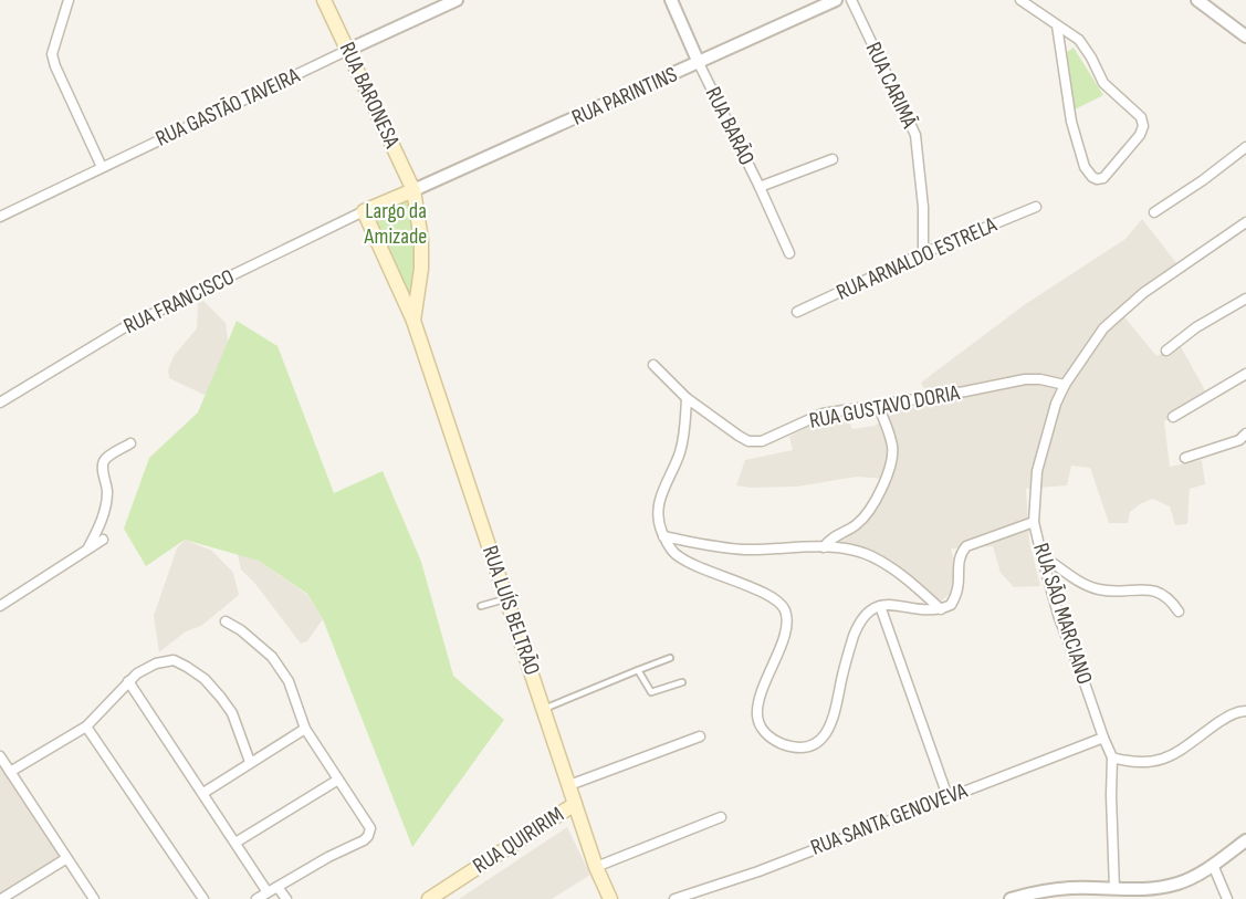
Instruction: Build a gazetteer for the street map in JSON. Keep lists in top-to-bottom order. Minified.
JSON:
{"streets":{"main road":["RUA BARONESA","RUA LUÍS BELTRÃO","RUA QUIRIRIM"],"street":["RUA CARIMÃ","RUA PARINTINS","RUA GASTÃO TAVEIRA","RUA BARÃO","RUA ARNALDO ESTRELA","RUA FRANCISCO","RUA GUSTAVO DORIA","RUA SÃO MARCIANO","RUA SANTA GENOVEVA"]},"crossings":[["RUA CARIMÃ","RUA ARNALDO ESTRELA"],["RUA BARONESA","RUA PARINTINS"],["RUA BARONESA","RUA GASTÃO TAVEIRA"],["RUA PARINTINS","RUA BARÃO"],["RUA FRANCISCO","RUA LUÍS BELTRÃO"],["RUA GUSTAVO DORIA","RUA SÃO MARCIANO"],["RUA LUÍS BELTRÃO","RUA QUIRIRIM"],["RUA SÃO MARCIANO","RUA SANTA GENOVEVA"]],"parks":["Largo da Amizade"]}
